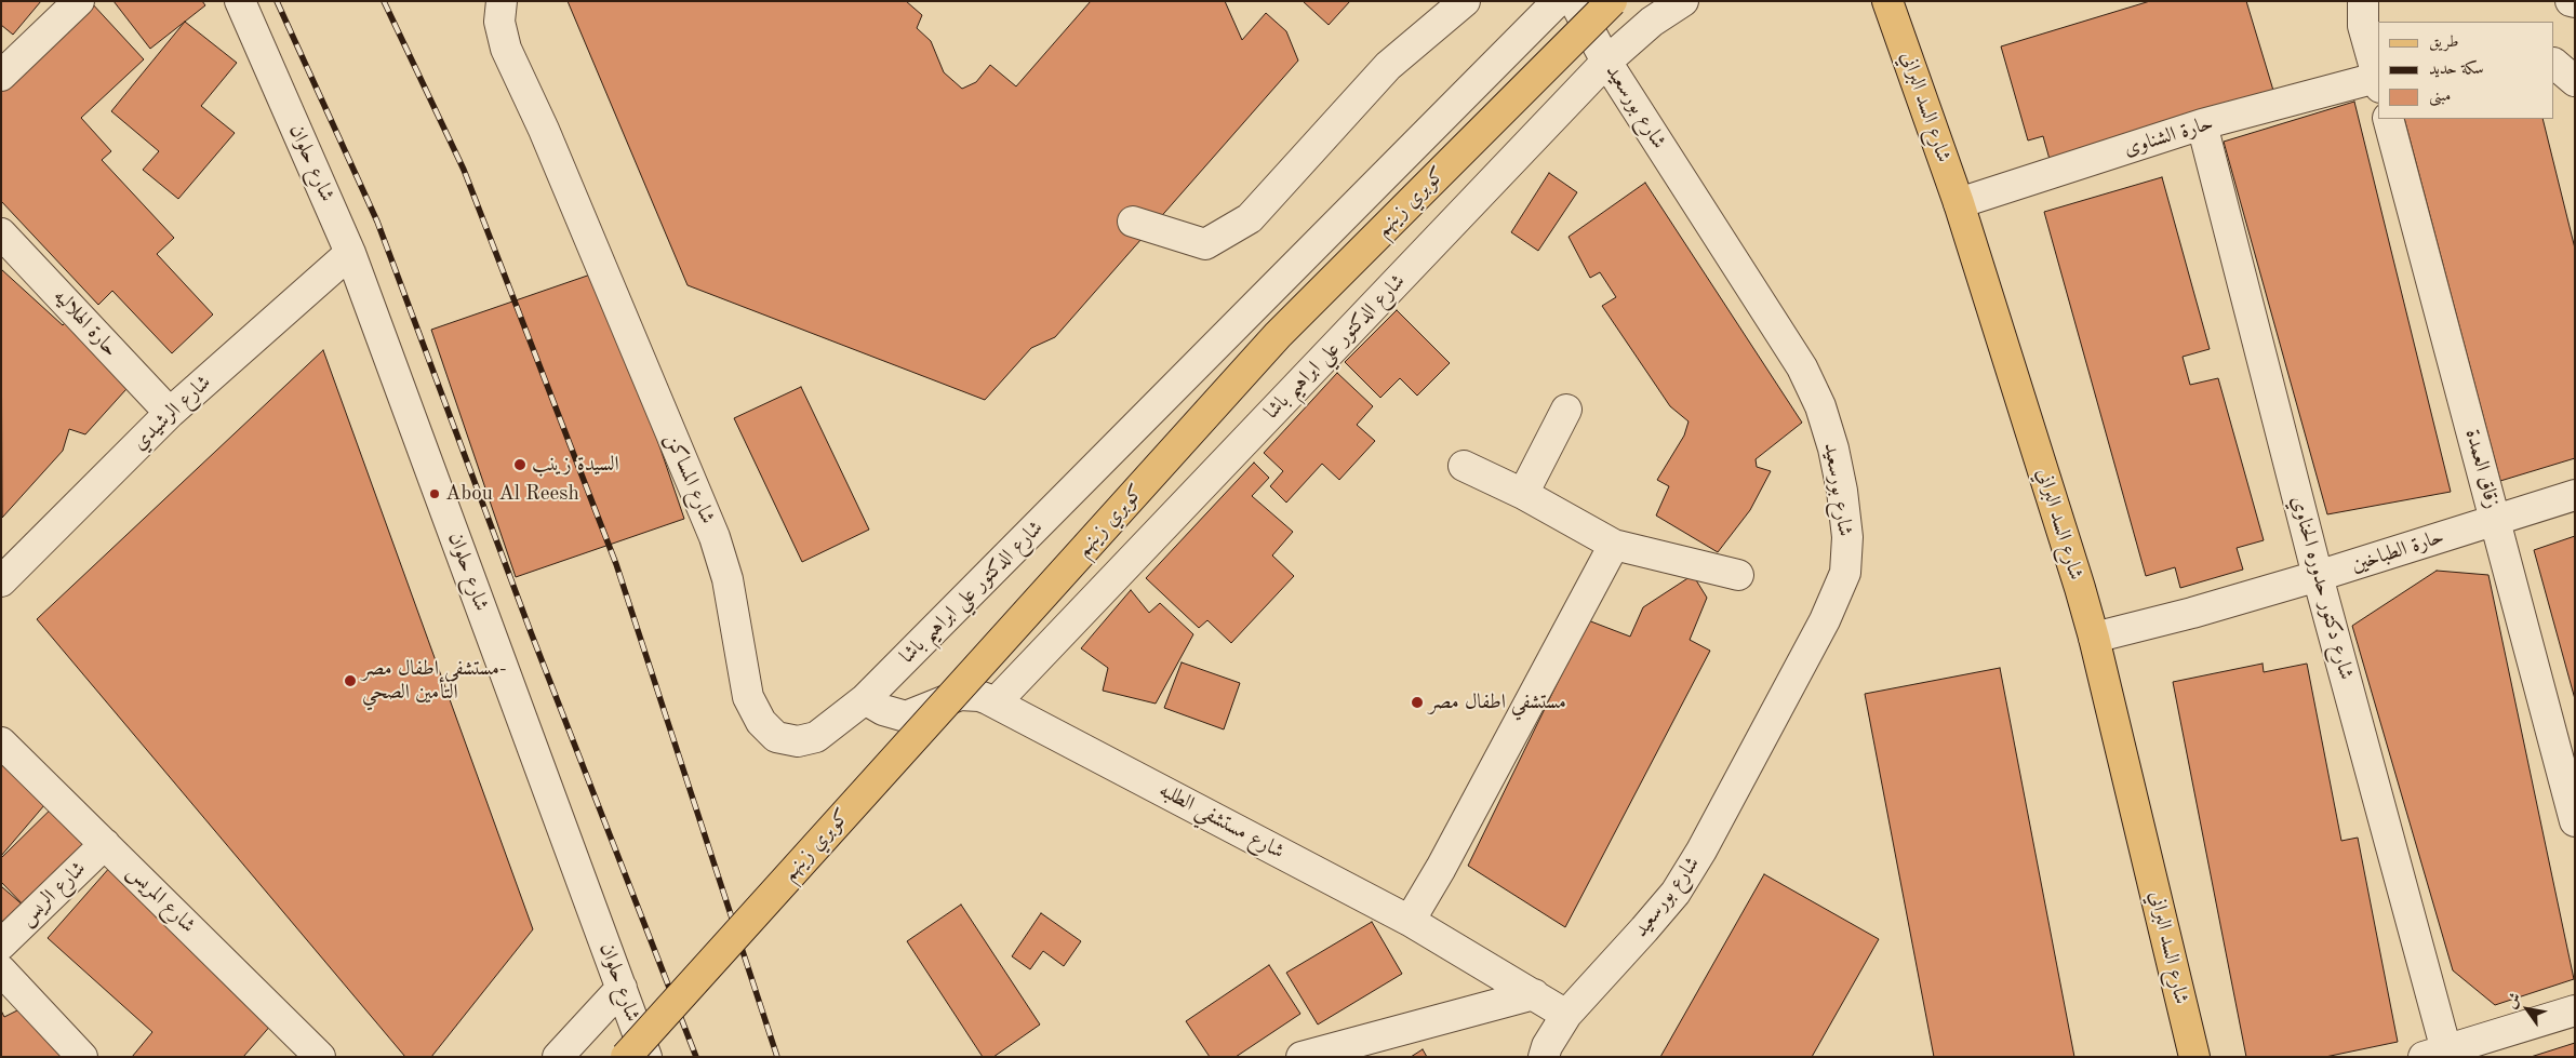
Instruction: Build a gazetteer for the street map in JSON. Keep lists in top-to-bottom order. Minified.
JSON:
{"streets":{"main road":["شارع السد البراني","كوبري زينهم"],"street":["شارع بورسعيد","حارة الشناوى","شارع حلوان","حارة الهلاليه","شارع الدكتور علي ابراهيم باشا","شارع الرشيدي","زقاق العمدة","شارع المساكن","حارة الطباخين","شارع دكتور حدوره الحناوي","شارع مستشفي الطلبه","شارع الريس","شارع المريس"]},"crossings":[["شارع بورسعيد","شارع الدكتور علي ابراهيم باشا"],["شارع بورسعيد","شارع مستشفي الطلبه"],["شارع السد البراني","حارة الشناوى"],["شارع السد البراني","حارة الطباخين"],["حارة الشناوى","شارع دكتور حدوره الحناوي"],["شارع حلوان","شارع الرشيدي"],["حارة الهلاليه","شارع الرشيدي"],["شارع الدكتور علي ابراهيم باشا","شارع المساكن"],["شارع الدكتور علي ابراهيم باشا","شارع مستشفي الطلبه"],["زقاق العمدة","حارة الطباخين"],["شارع المساكن","شارع مستشفي الطلبه"],["حارة الطباخين","شارع دكتور حدوره الحناوي"],["شارع الريس","شارع المريس"]],"places":["السيدة زينب","Abou Al Reesh","مستشفي اطفال مصر- التأمين الصحي","مستشفي اطفال مصر"],"legend":["طريق","سكة حديد","مبنى"],"north":"top left"}
